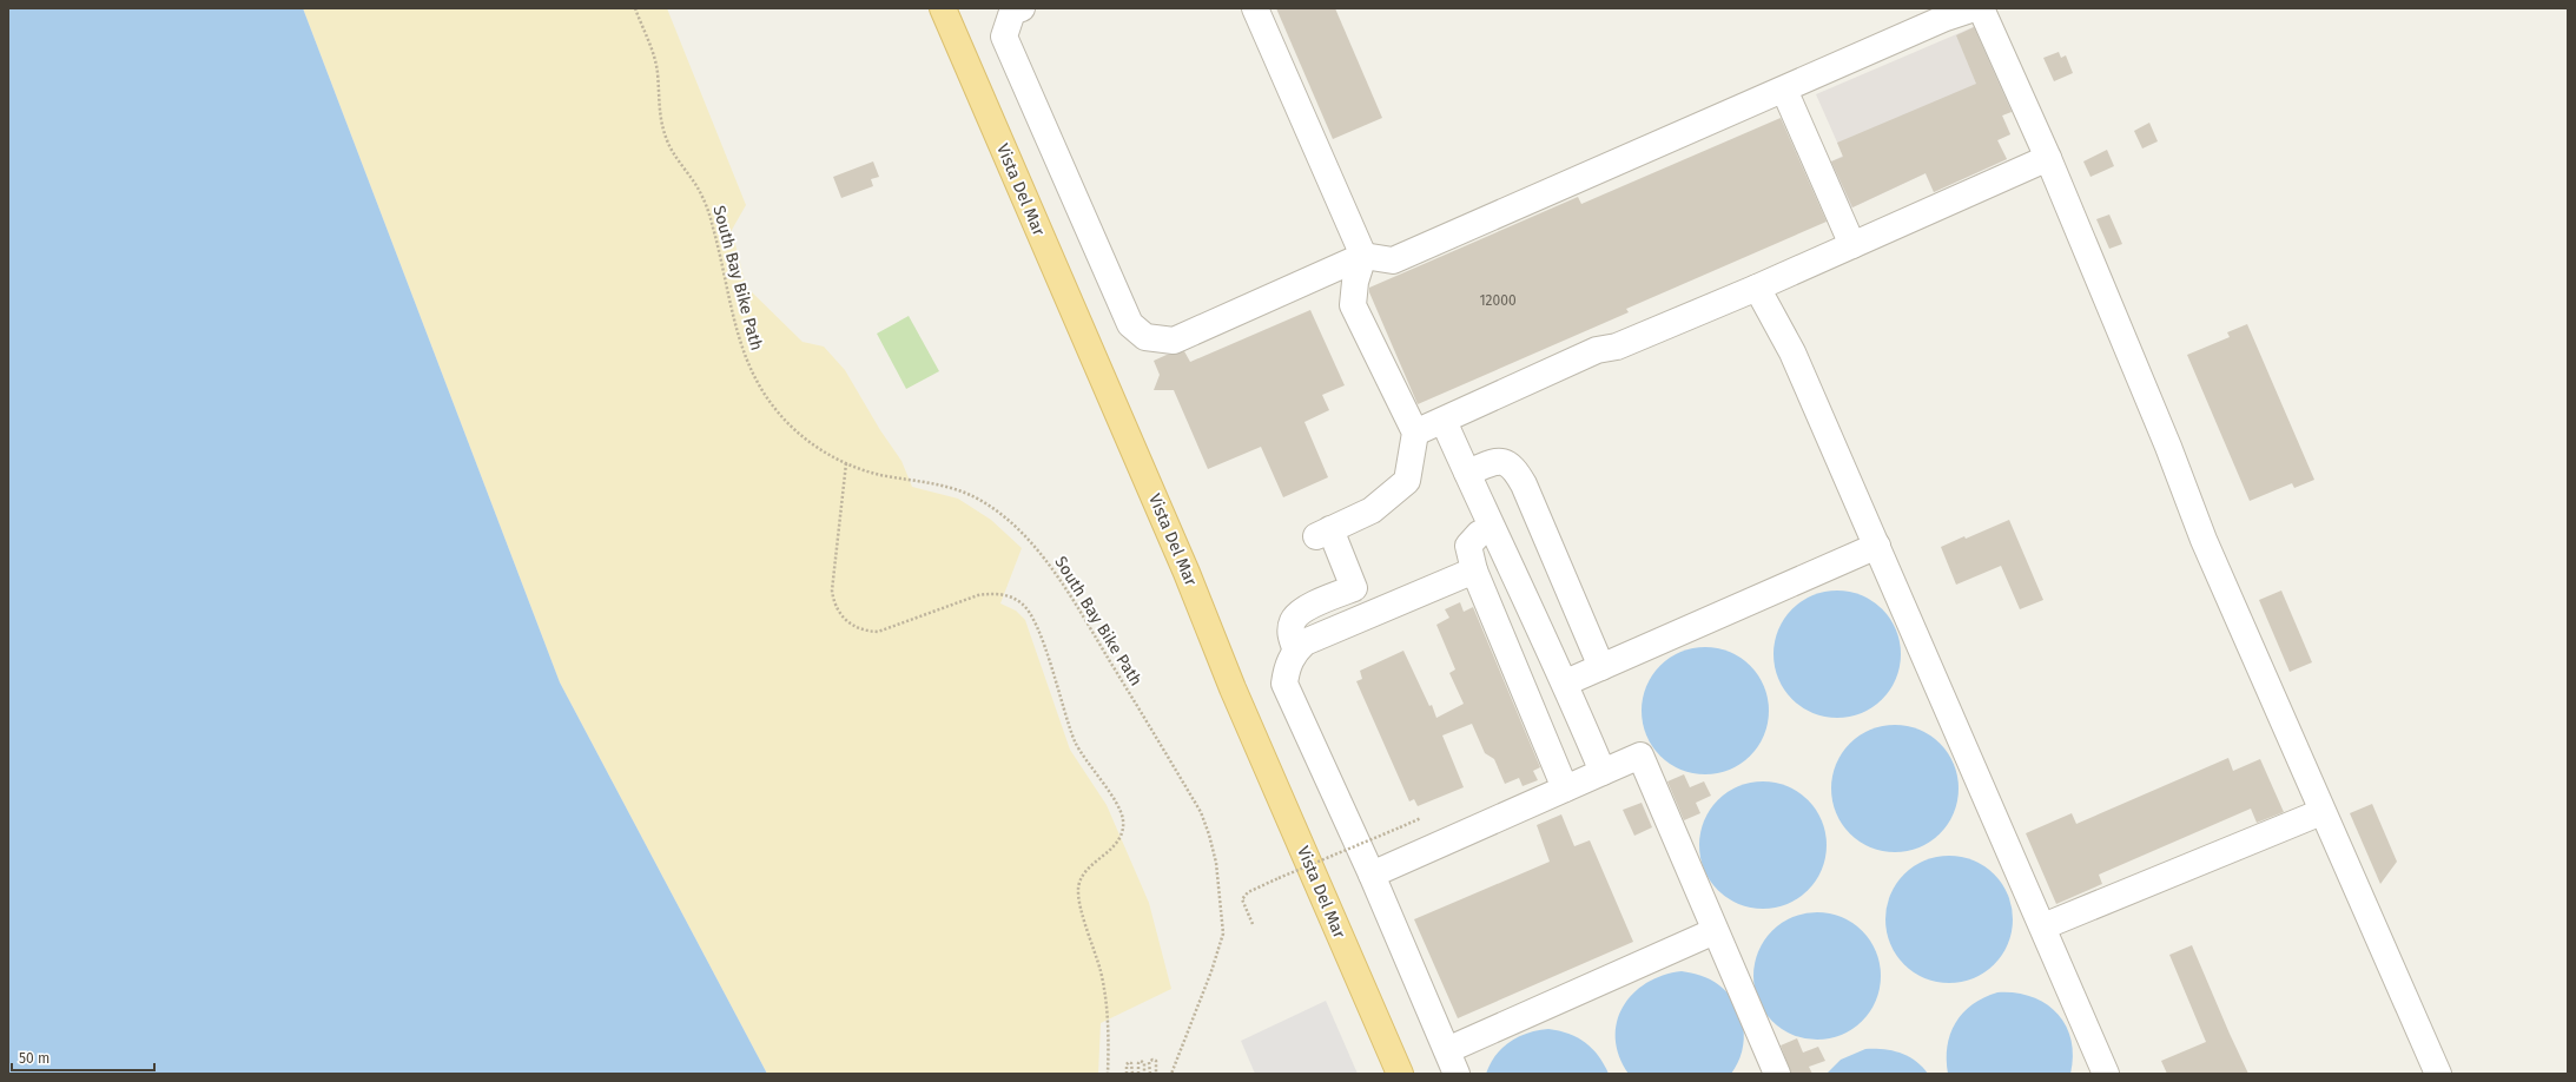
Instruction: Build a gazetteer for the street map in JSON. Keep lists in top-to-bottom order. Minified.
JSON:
{"streets":{"main road":["Vista Del Mar"],"path":["South Bay Bike Path"]},"house_numbers":["12000"],"scale_bar":"50 m"}
